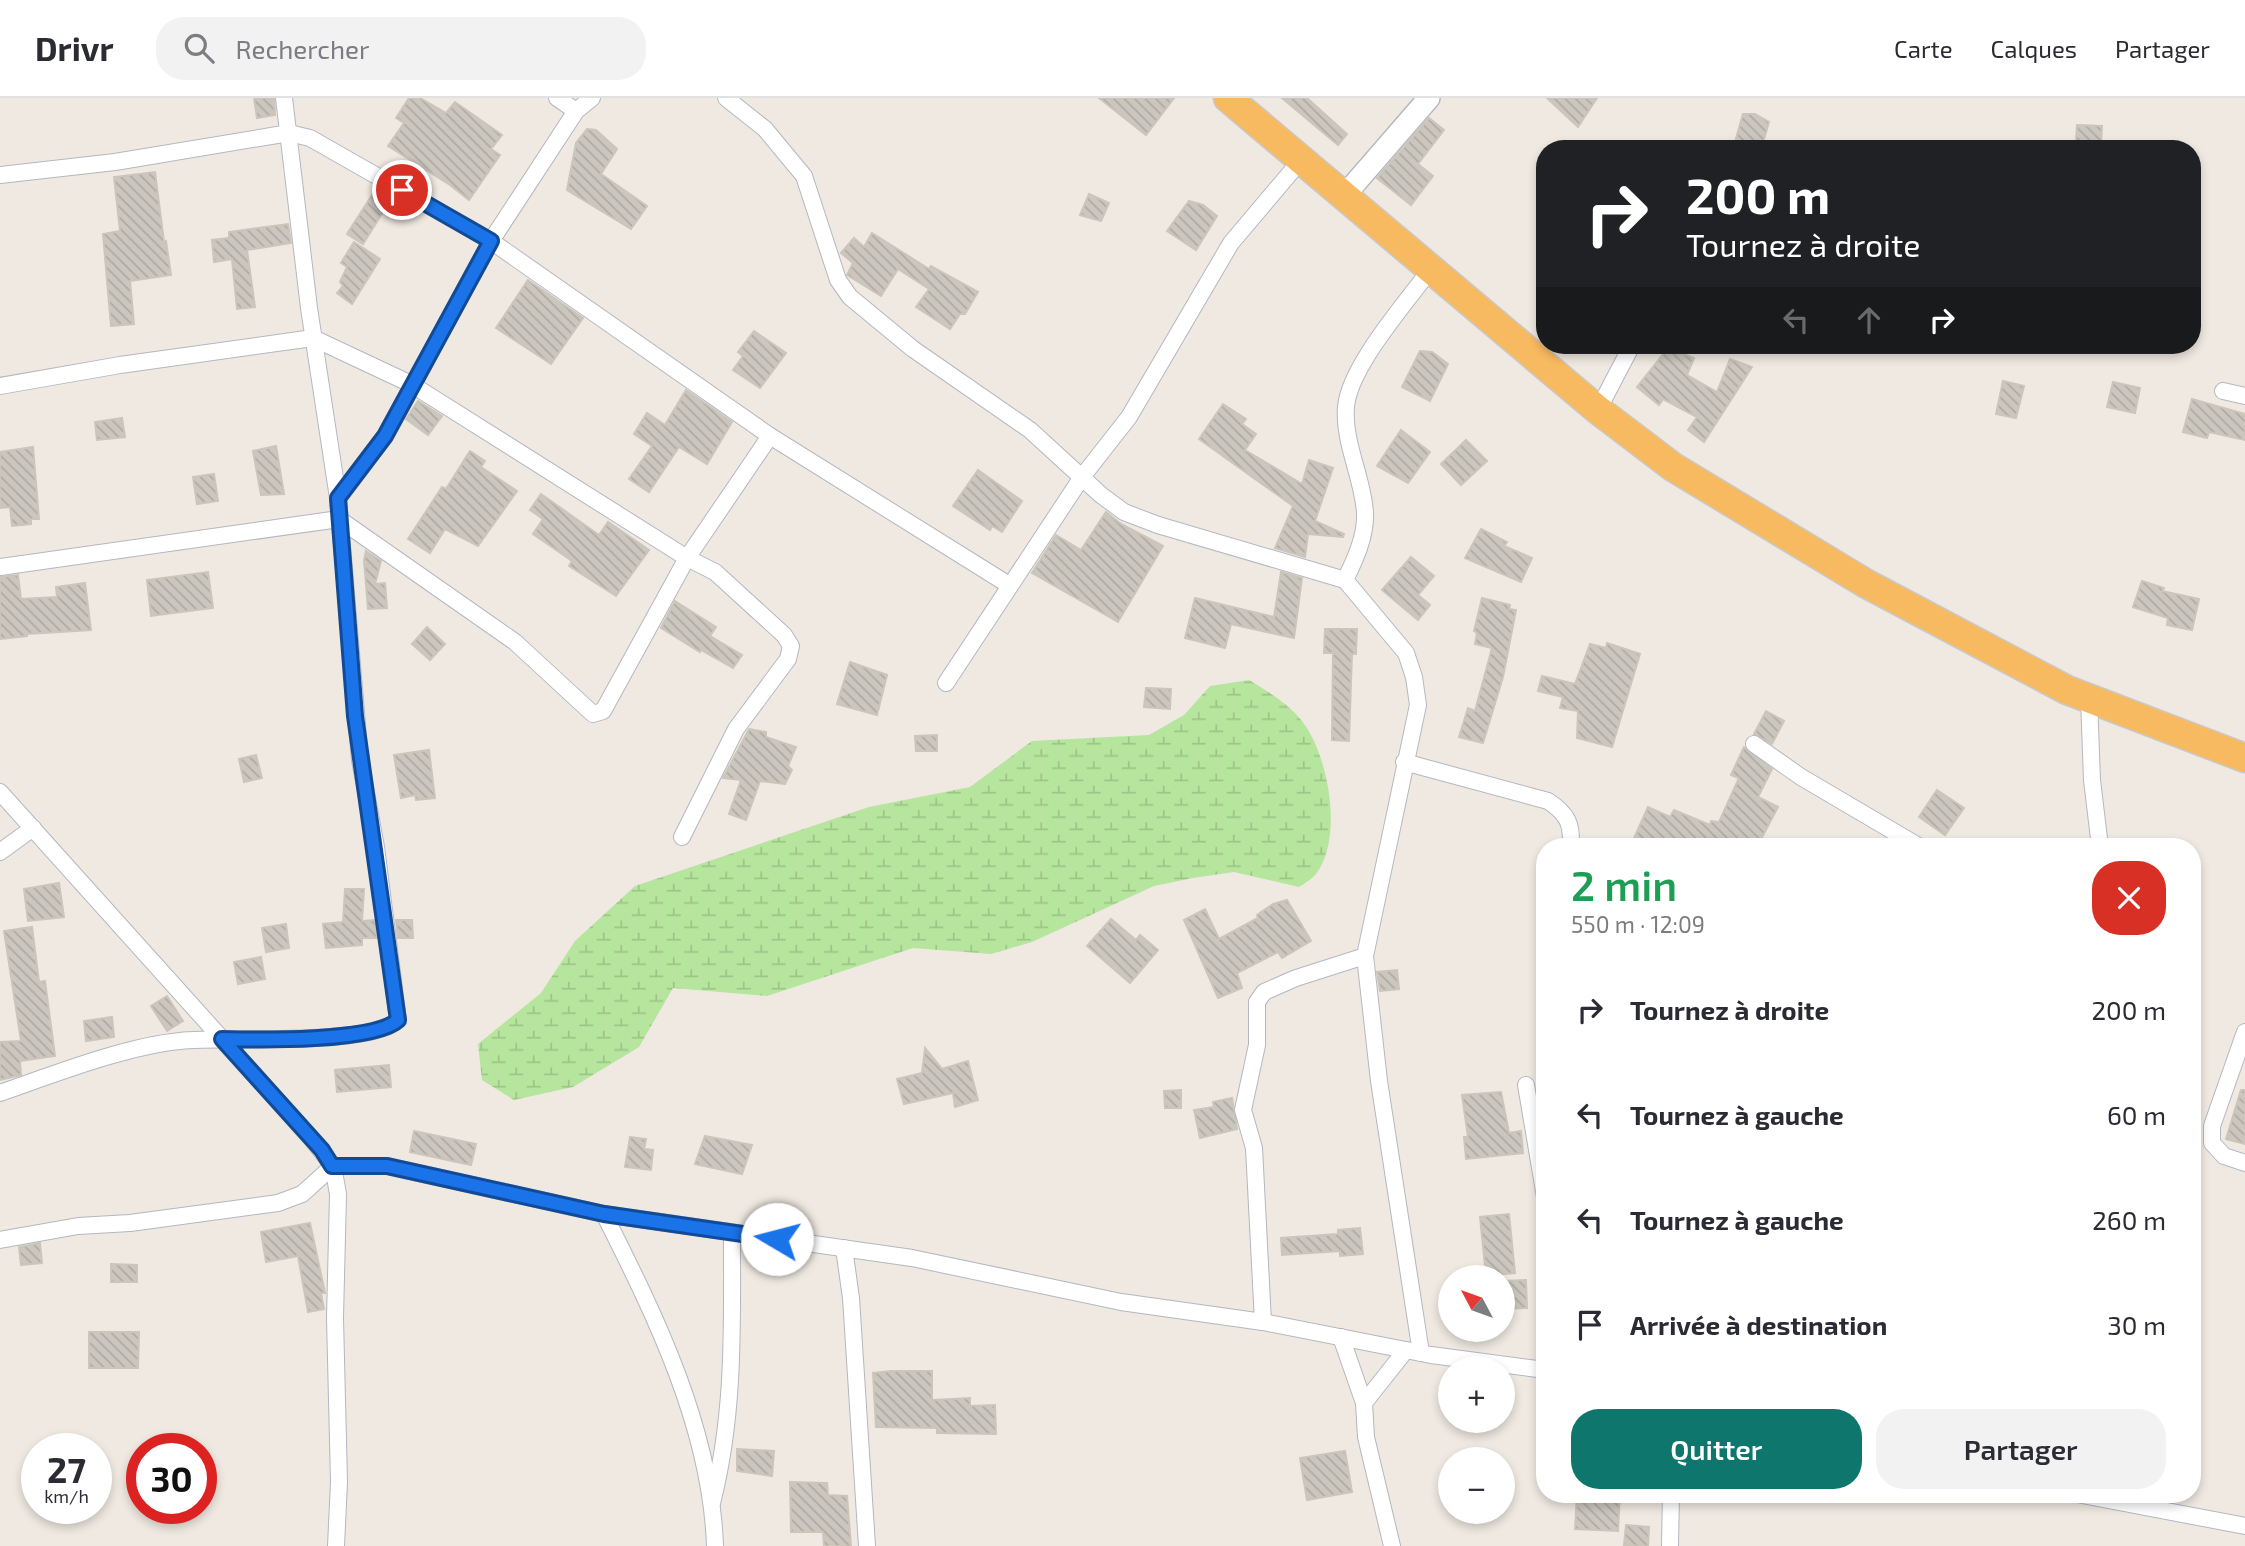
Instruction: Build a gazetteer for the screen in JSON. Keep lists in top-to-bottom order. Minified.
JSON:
{"north":"top left","page":{"header":"Drivr","search":"Rechercher","nav":["Carte","Calques","Partager"],"turn":["200 m","Tournez à droite"],"heading":["2 min","550 m · 12:09"],"list":[{"name":"Tournez à droite","value":"200 m"},{"name":"Tournez à gauche","value":"60 m"},{"name":"Tournez à gauche","value":"260 m"},{"name":"Arrivée à destination","value":"30 m"}],"map_buttons":["+","−"],"buttons":["Quitter","Partager"],"speed":"27 km/h","limit":"30"}}
